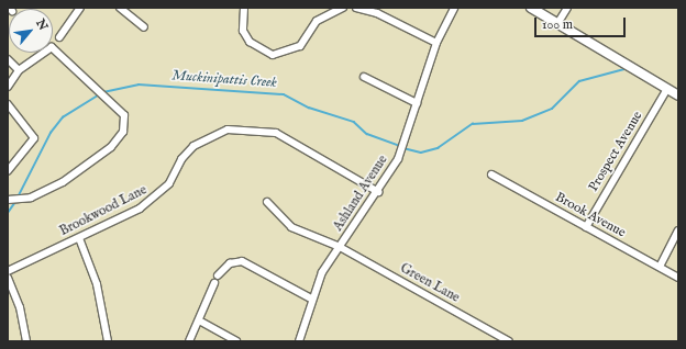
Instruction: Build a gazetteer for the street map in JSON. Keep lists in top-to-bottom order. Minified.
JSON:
{"streets":{"street":["Prospect Avenue","Ashland Avenue","Brookwood Lane","Brook Avenue","Green Lane"]},"crossings":[["Prospect Avenue","Brook Avenue"],["Ashland Avenue","Brookwood Lane"],["Ashland Avenue","Green Lane"]],"water":["Muckinipattis Creek"],"scale_bar":"100 m","north":"top right"}
